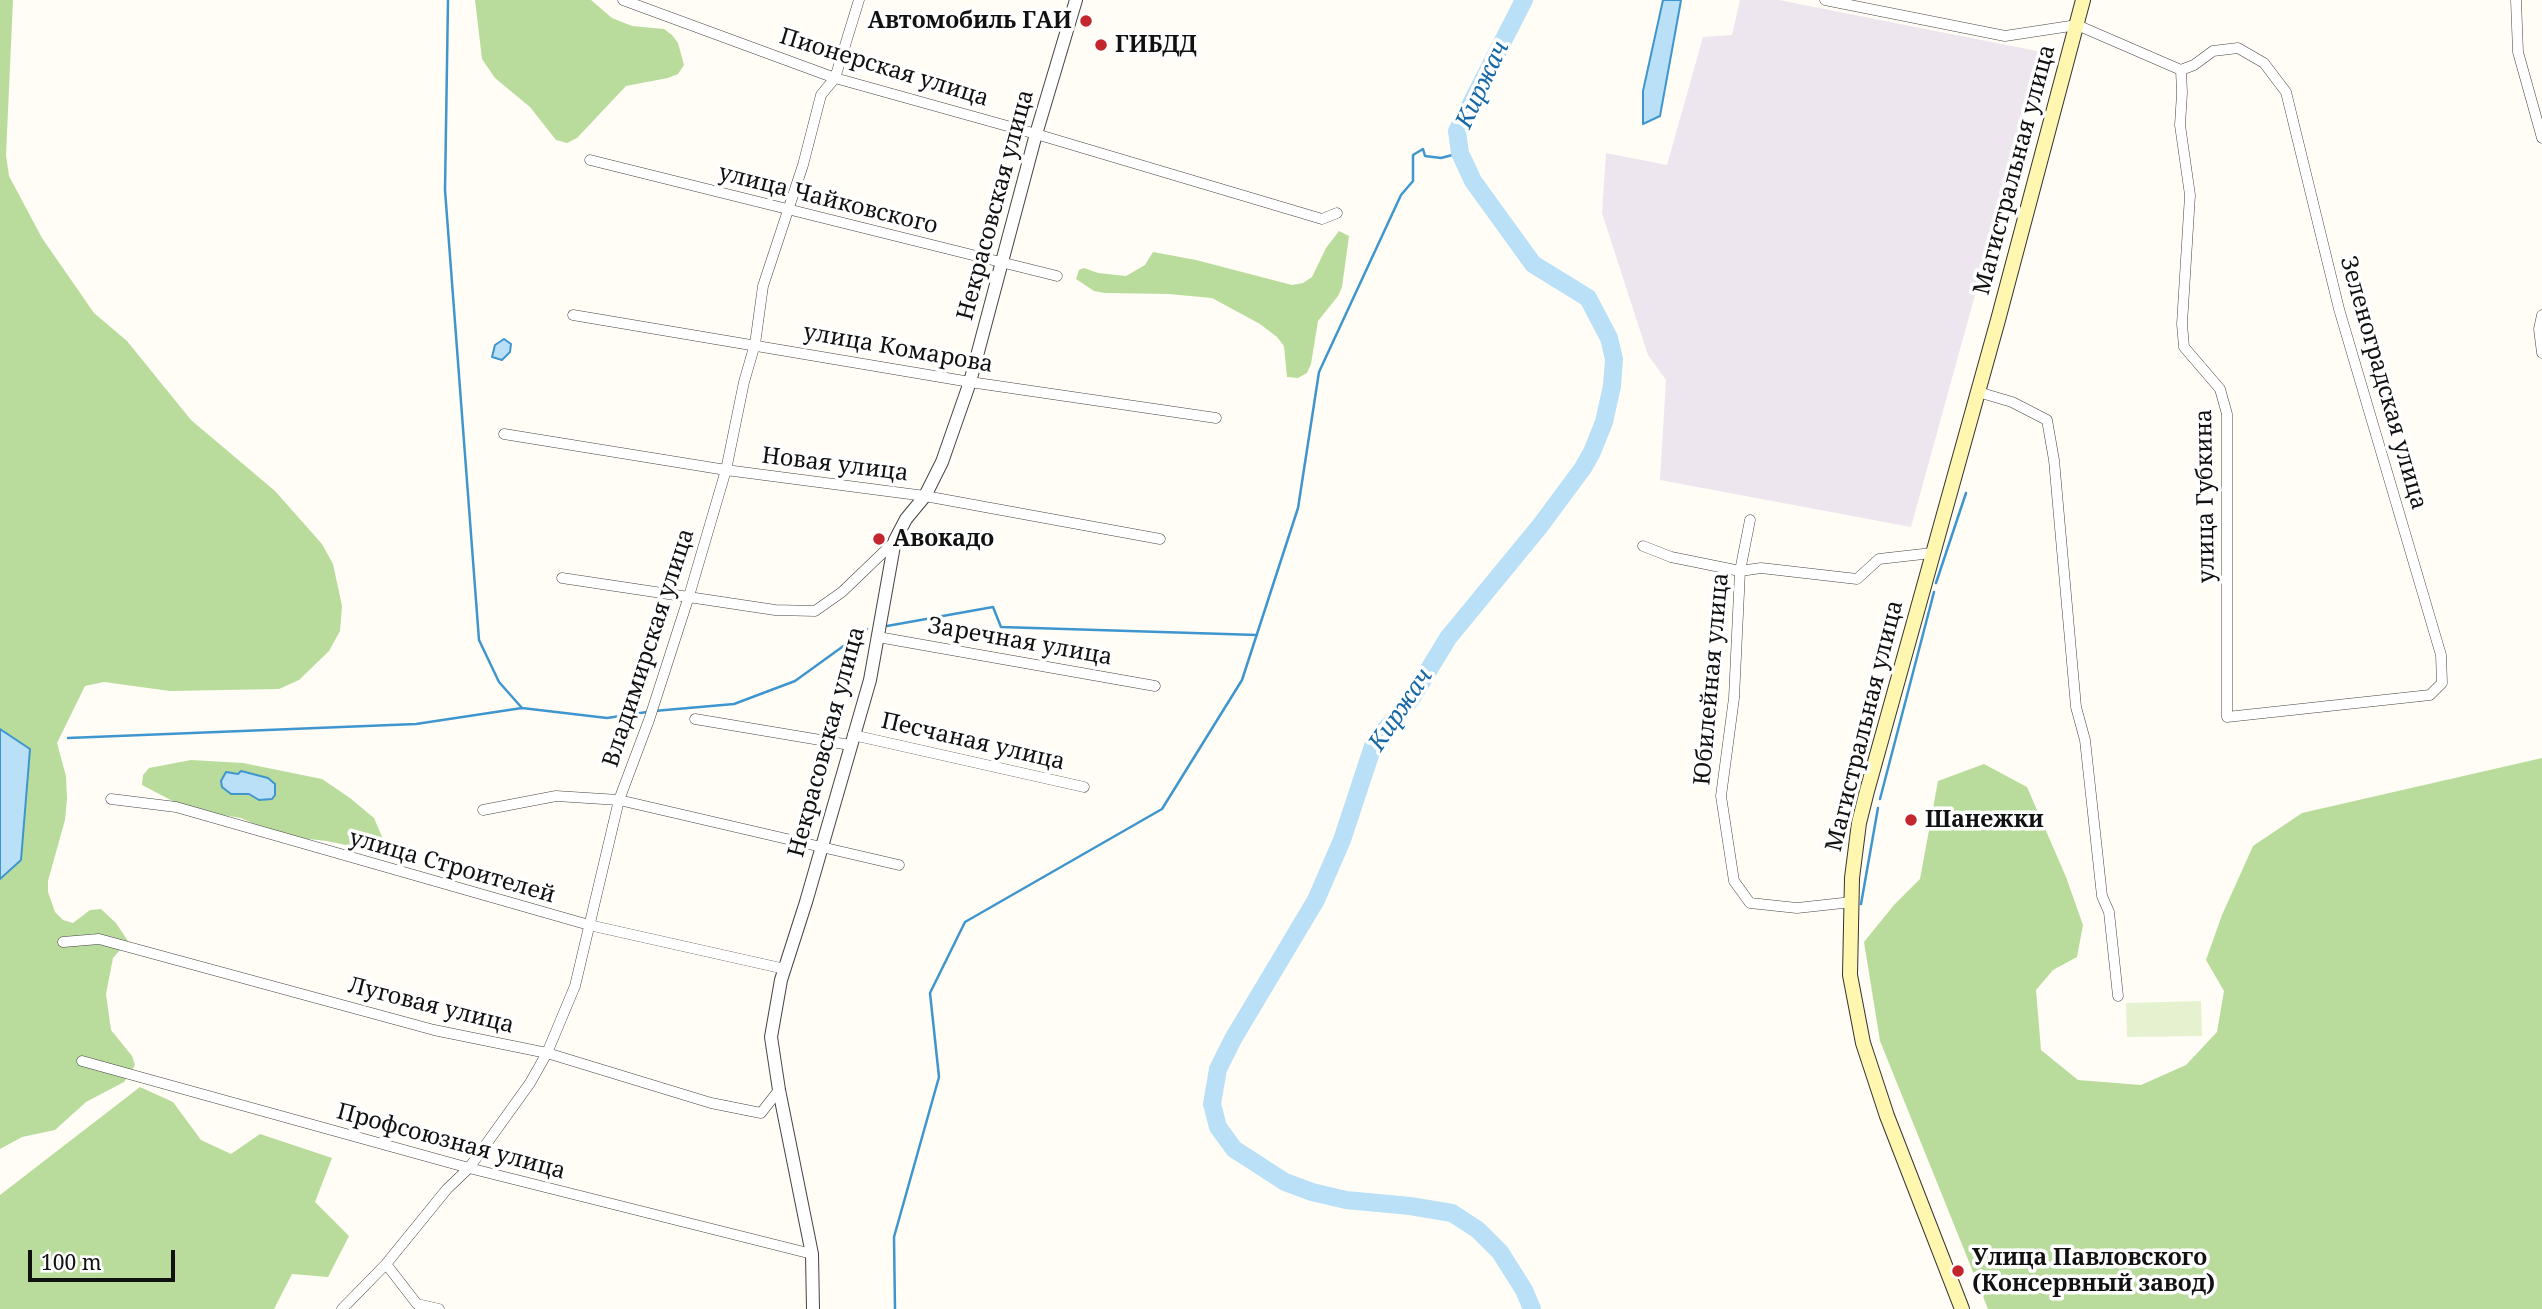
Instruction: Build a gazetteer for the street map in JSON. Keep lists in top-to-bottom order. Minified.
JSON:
{"streets":{"main road":["Магистральная улица"],"street":["Пионерская улица","улица Чайковского","Некрасовская улица","улица Комарова","Зеленоградская улица","Новая улица","улица Губкина","Заречная улица","Владимирская улица","Юбилейная улица","Песчаная улица","улица Строителей","Луговая улица","Профсоюзная улица"]},"crossings":[["Пионерская улица","Некрасовская улица"],["Пионерская улица","Владимирская улица"],["Магистральная улица","Юбилейная улица"],["улица Чайковского","Некрасовская улица"],["улица Чайковского","Владимирская улица"],["Некрасовская улица","улица Комарова"],["Некрасовская улица","Новая улица"],["Некрасовская улица","Заречная улица"],["Некрасовская улица","Песчаная улица"],["Некрасовская улица","улица Строителей"],["Некрасовская улица","Луговая улица"],["Некрасовская улица","Профсоюзная улица"],["улица Комарова","Владимирская улица"],["Зеленоградская улица","улица Губкина"],["Новая улица","Владимирская улица"],["Владимирская улица","улица Строителей"],["Владимирская улица","Луговая улица"],["Владимирская улица","Профсоюзная улица"]],"water":["Киржач"],"places":["Автомобиль ГАИ","ГИБДД","Авокадо","Шанежки","Улица Павловского (Консервный завод)"],"scale_bar":"100 m"}
